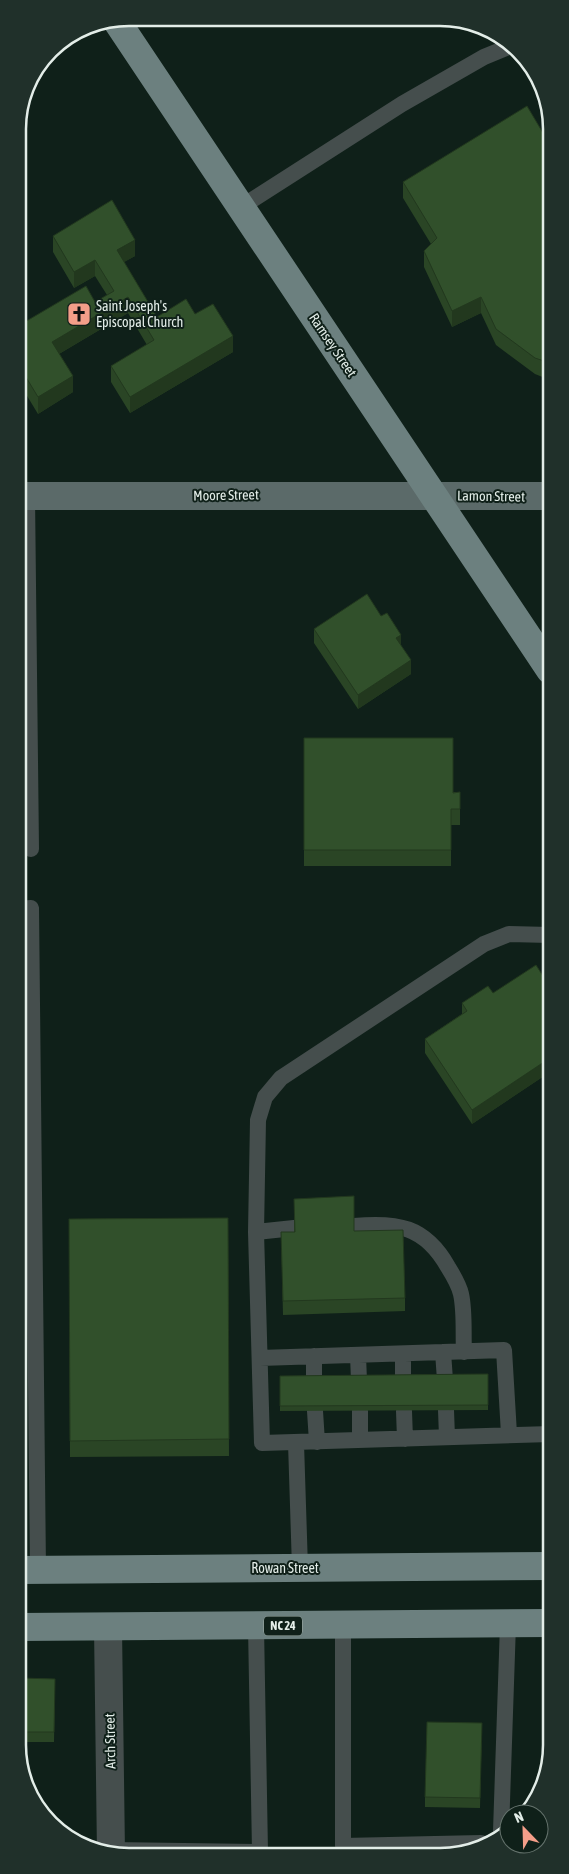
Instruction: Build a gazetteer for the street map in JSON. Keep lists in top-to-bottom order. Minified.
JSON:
{"streets":{"main road":["Ramsey Street","Rowan Street","NC 24"],"street":["Moore Street","Lamon Street","Arch Street"]},"crossings":[["Ramsey Street","Moore Street"],["Ramsey Street","Lamon Street"],["Moore Street","Lamon Street"],["NC 24","Arch Street"]],"places":{"church":["Saint Joseph's Episcopal Church"]},"north":"top left"}
